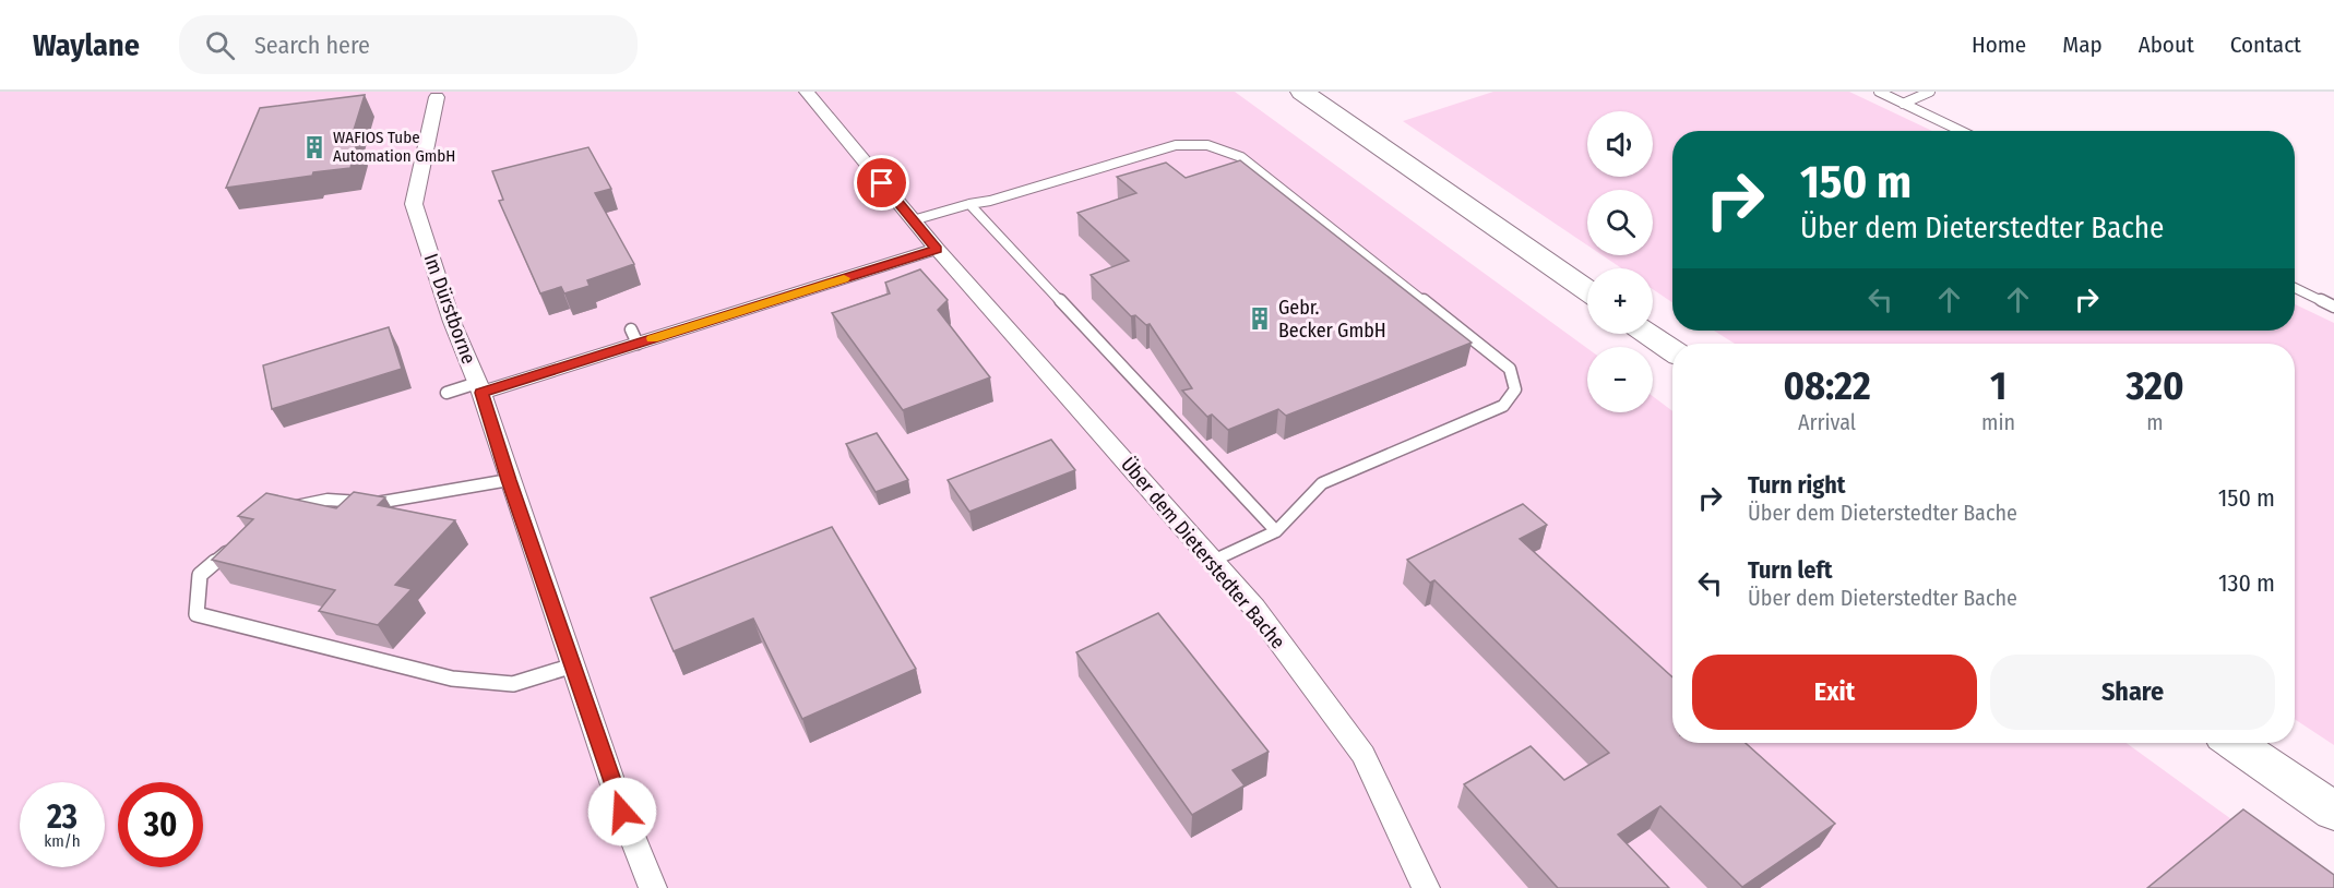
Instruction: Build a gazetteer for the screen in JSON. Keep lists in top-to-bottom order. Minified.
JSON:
{"streets":{"street":["Im Dürstborne","Über dem Dieterstedter Bache"]},"places":{"building":["WAFIOS Tube Automation GmbH","Gebr. Becker GmbH"]},"page":{"header":"Waylane","search":"Search here","nav":["Home","Map","About","Contact"],"map_buttons":["+","−"],"turn":["150 m","Über dem Dieterstedter Bache"],"eta":["08:22","Arrival","1","min","320","m"],"list":[{"name":"Turn right","note":"Über dem Dieterstedter Bache","value":"150 m"},{"name":"Turn left","note":"Über dem Dieterstedter Bache","value":"130 m"}],"buttons":["Exit","Share"],"speed":"23 km/h","limit":"30"}}
